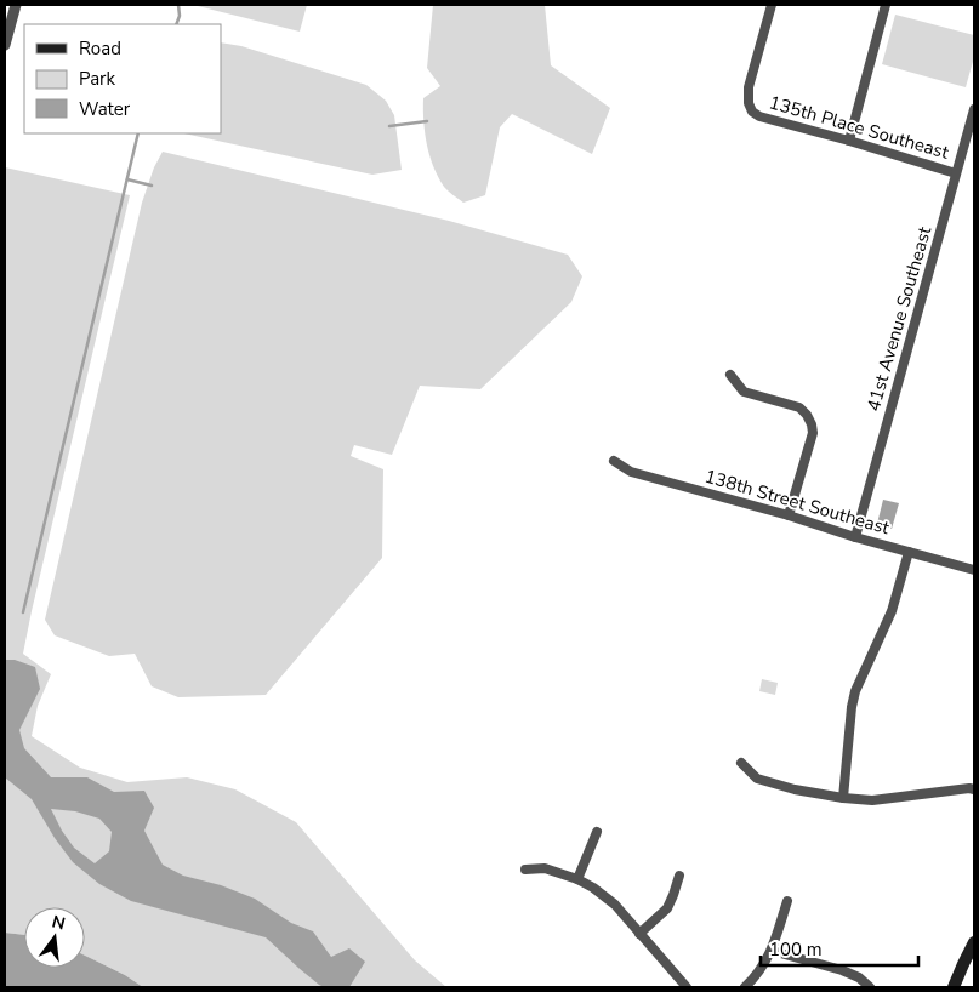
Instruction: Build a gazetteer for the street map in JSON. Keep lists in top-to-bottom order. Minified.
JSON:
{"streets":{"street":["135th Place Southeast","41st Avenue Southeast","138th Street Southeast"]},"crossings":[["135th Place Southeast","41st Avenue Southeast"],["41st Avenue Southeast","138th Street Southeast"]],"legend":["Road","Park","Water"],"scale_bar":"100 m","north":"top"}
